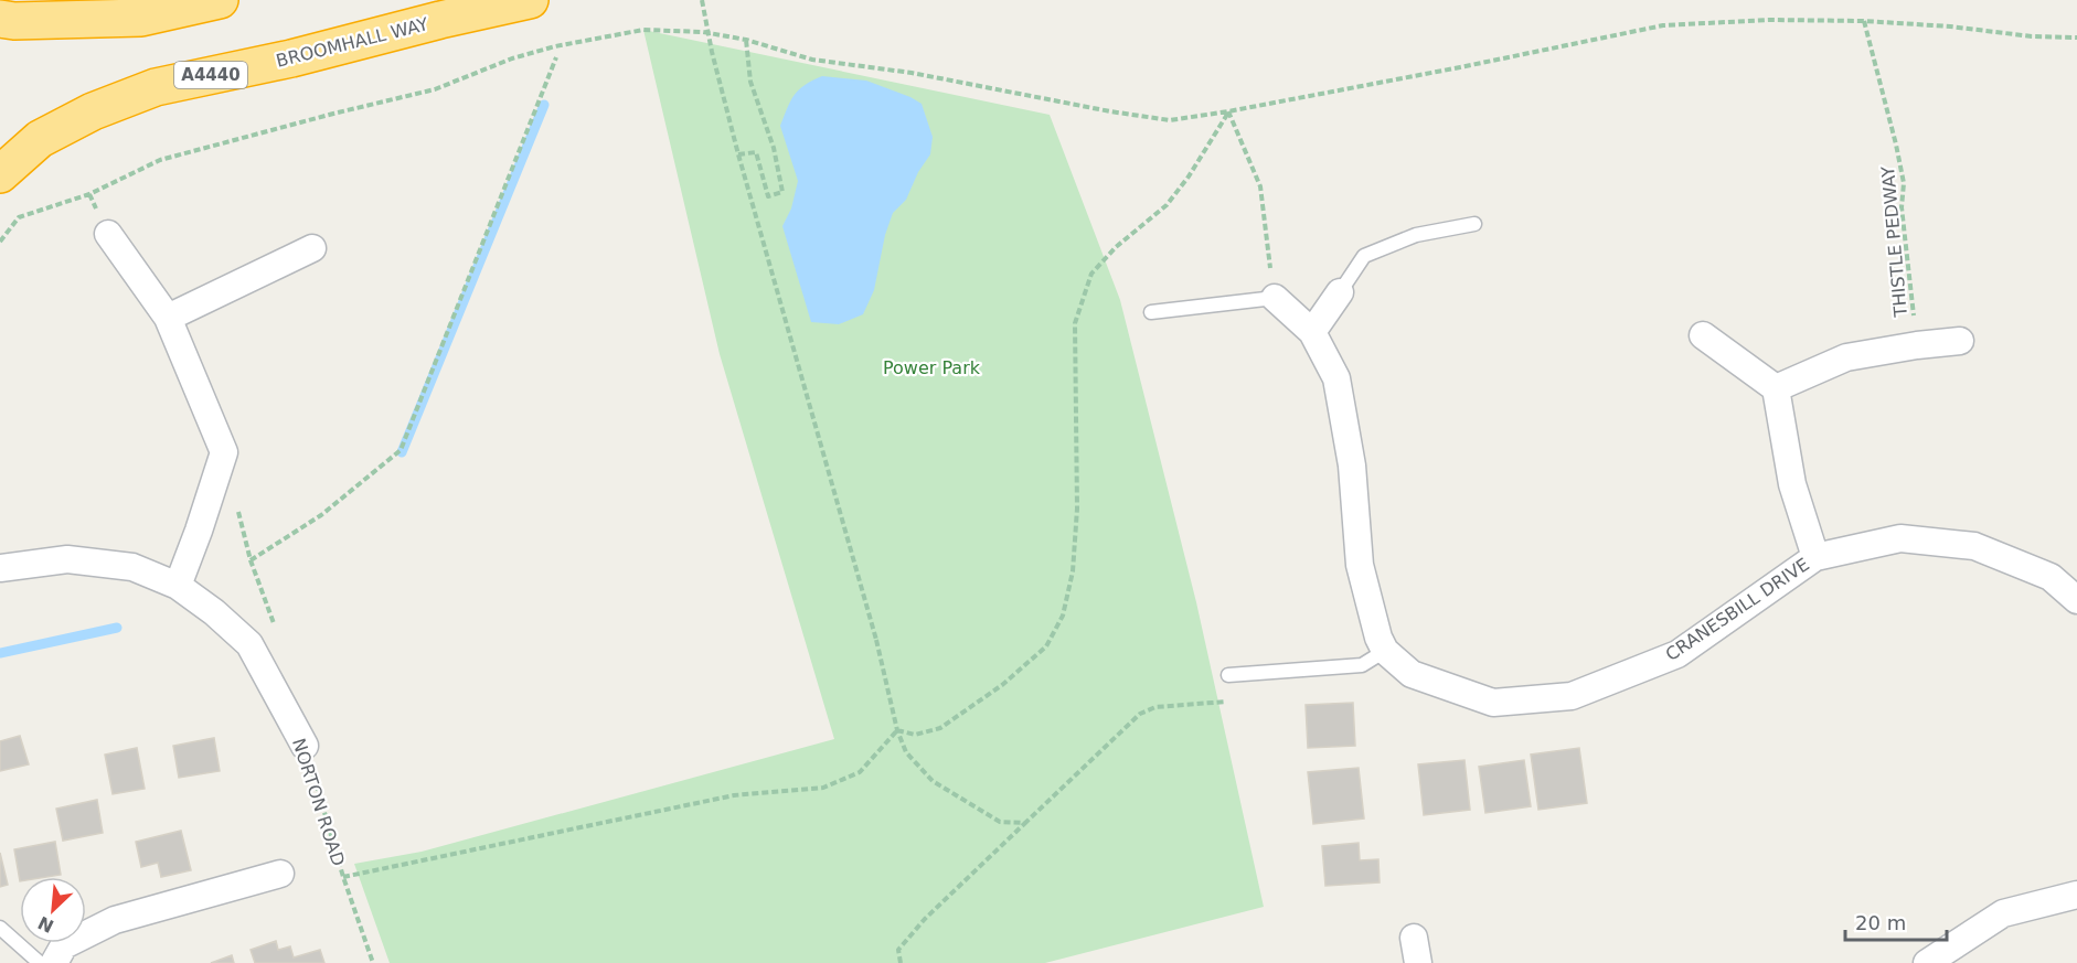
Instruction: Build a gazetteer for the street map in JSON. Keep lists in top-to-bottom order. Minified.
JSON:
{"streets":{"highway":["BROOMHALL WAY","A4440"],"street":["CRANESBILL DRIVE","NORTON ROAD"],"path":["THISTLE PEDWAY"]},"parks":["Power Park"],"scale_bar":"20 m","north":"bottom left"}
